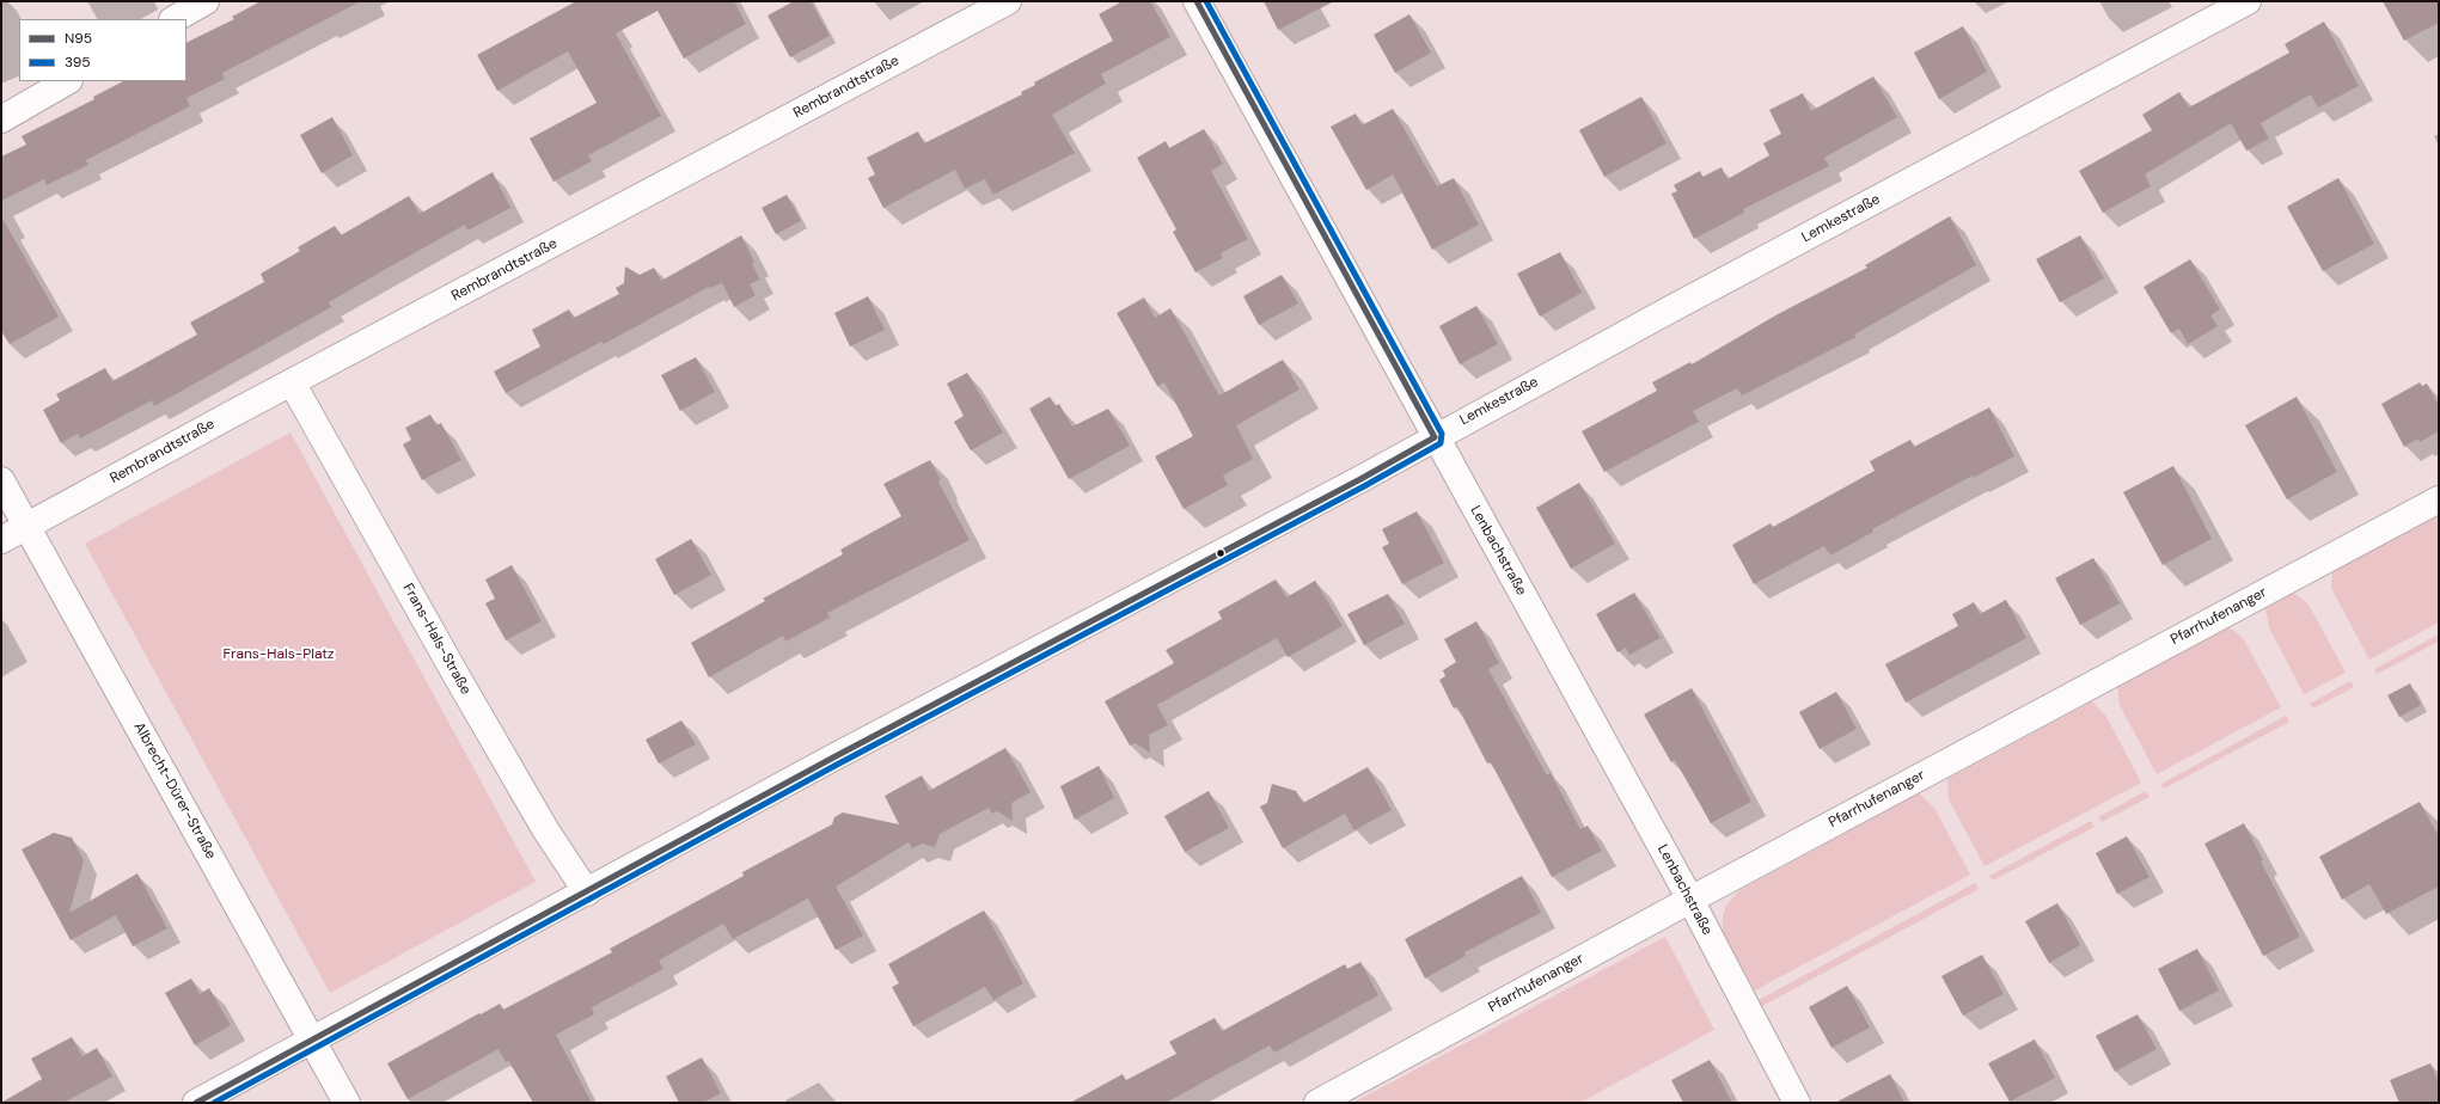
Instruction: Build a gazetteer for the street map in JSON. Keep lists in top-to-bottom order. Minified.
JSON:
{"streets":{"street":["Rembrandtstraße","Lemkestraße","Lenbachstraße","Pfarrhufenanger","Frans-Hals-Straße","Albrecht-Dürer-Straße"]},"crossings":[["Rembrandtstraße","Frans-Hals-Straße"],["Rembrandtstraße","Albrecht-Dürer-Straße"],["Lemkestraße","Lenbachstraße"],["Lemkestraße","Frans-Hals-Straße"],["Lemkestraße","Albrecht-Dürer-Straße"],["Lenbachstraße","Pfarrhufenanger"]],"parks":["Frans-Hals-Platz"],"lines":["transit line N95","transit line 395"],"legend":["N95","395"]}
